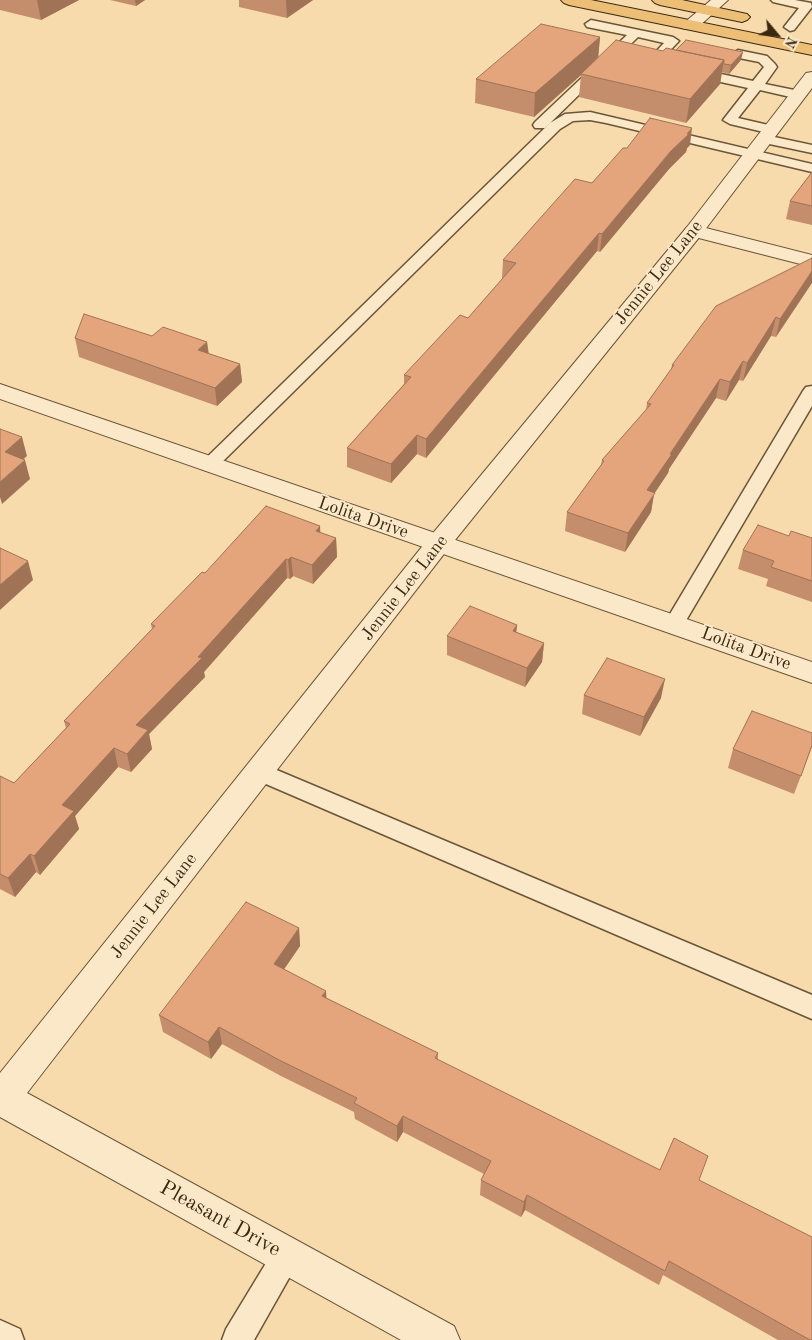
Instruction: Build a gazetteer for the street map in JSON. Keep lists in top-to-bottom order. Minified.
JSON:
{"streets":{"street":["Jennie Lee Lane","Lolita Drive","Pleasant Drive"]},"crossings":[["Jennie Lee Lane","Lolita Drive"],["Jennie Lee Lane","Pleasant Drive"]],"north":"bottom right"}
